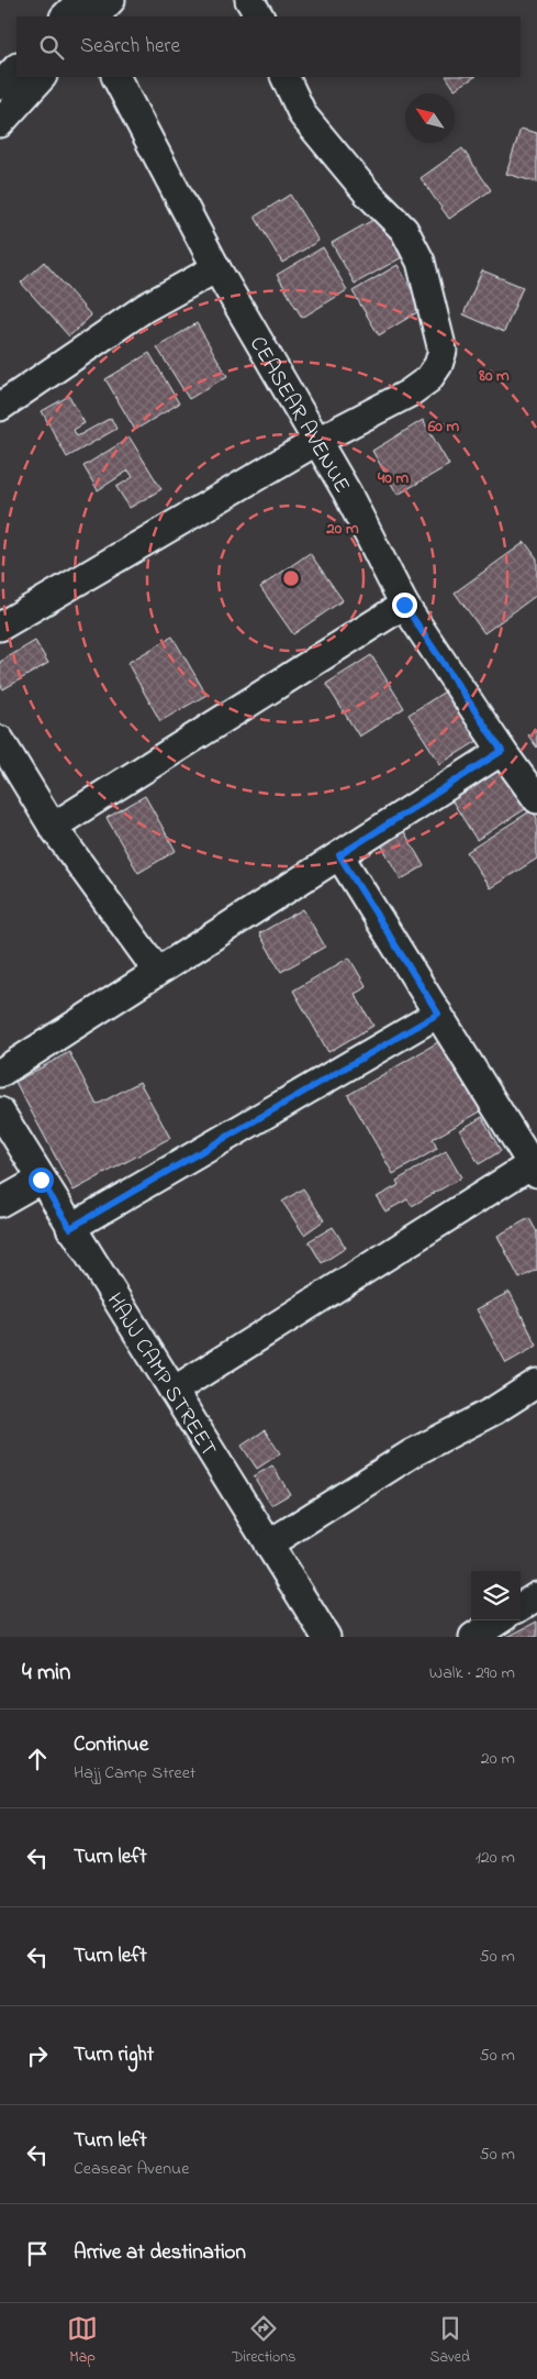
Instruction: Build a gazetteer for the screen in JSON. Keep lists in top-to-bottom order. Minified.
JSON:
{"streets":{"street":["CEASEAR AVENUE","HAJJ CAMP STREET"]},"north":"top left","page":{"search":"Search here","heading":["4 min","Walk · 290 m"],"list":[["Continue","Hajj Camp Street","20 m"],["Turn left","120 m"],["Turn left","50 m"],["Turn right","50 m"],["Turn left","Ceasear Avenue","50 m"],"Arrive at destination"],"nav":["Map","Directions","Saved"]},"rings":["80 m","60 m","40 m","20 m"]}
